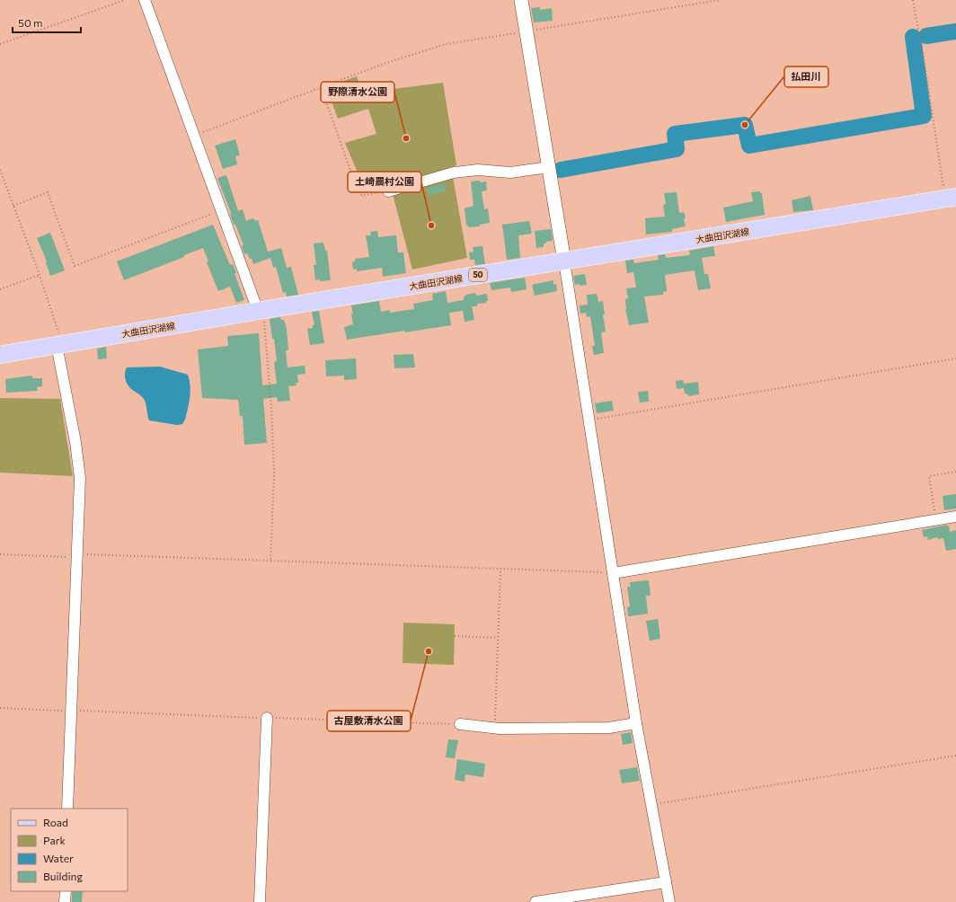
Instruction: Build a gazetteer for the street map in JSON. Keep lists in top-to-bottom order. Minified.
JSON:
{"streets":{"main road":["大曲田沢湖線","50"]},"places":["払田川","野際清水公園","土崎農村公園","古屋敷清水公園"],"legend":["Road","Park","Water","Building"],"scale_bar":"50 m"}
